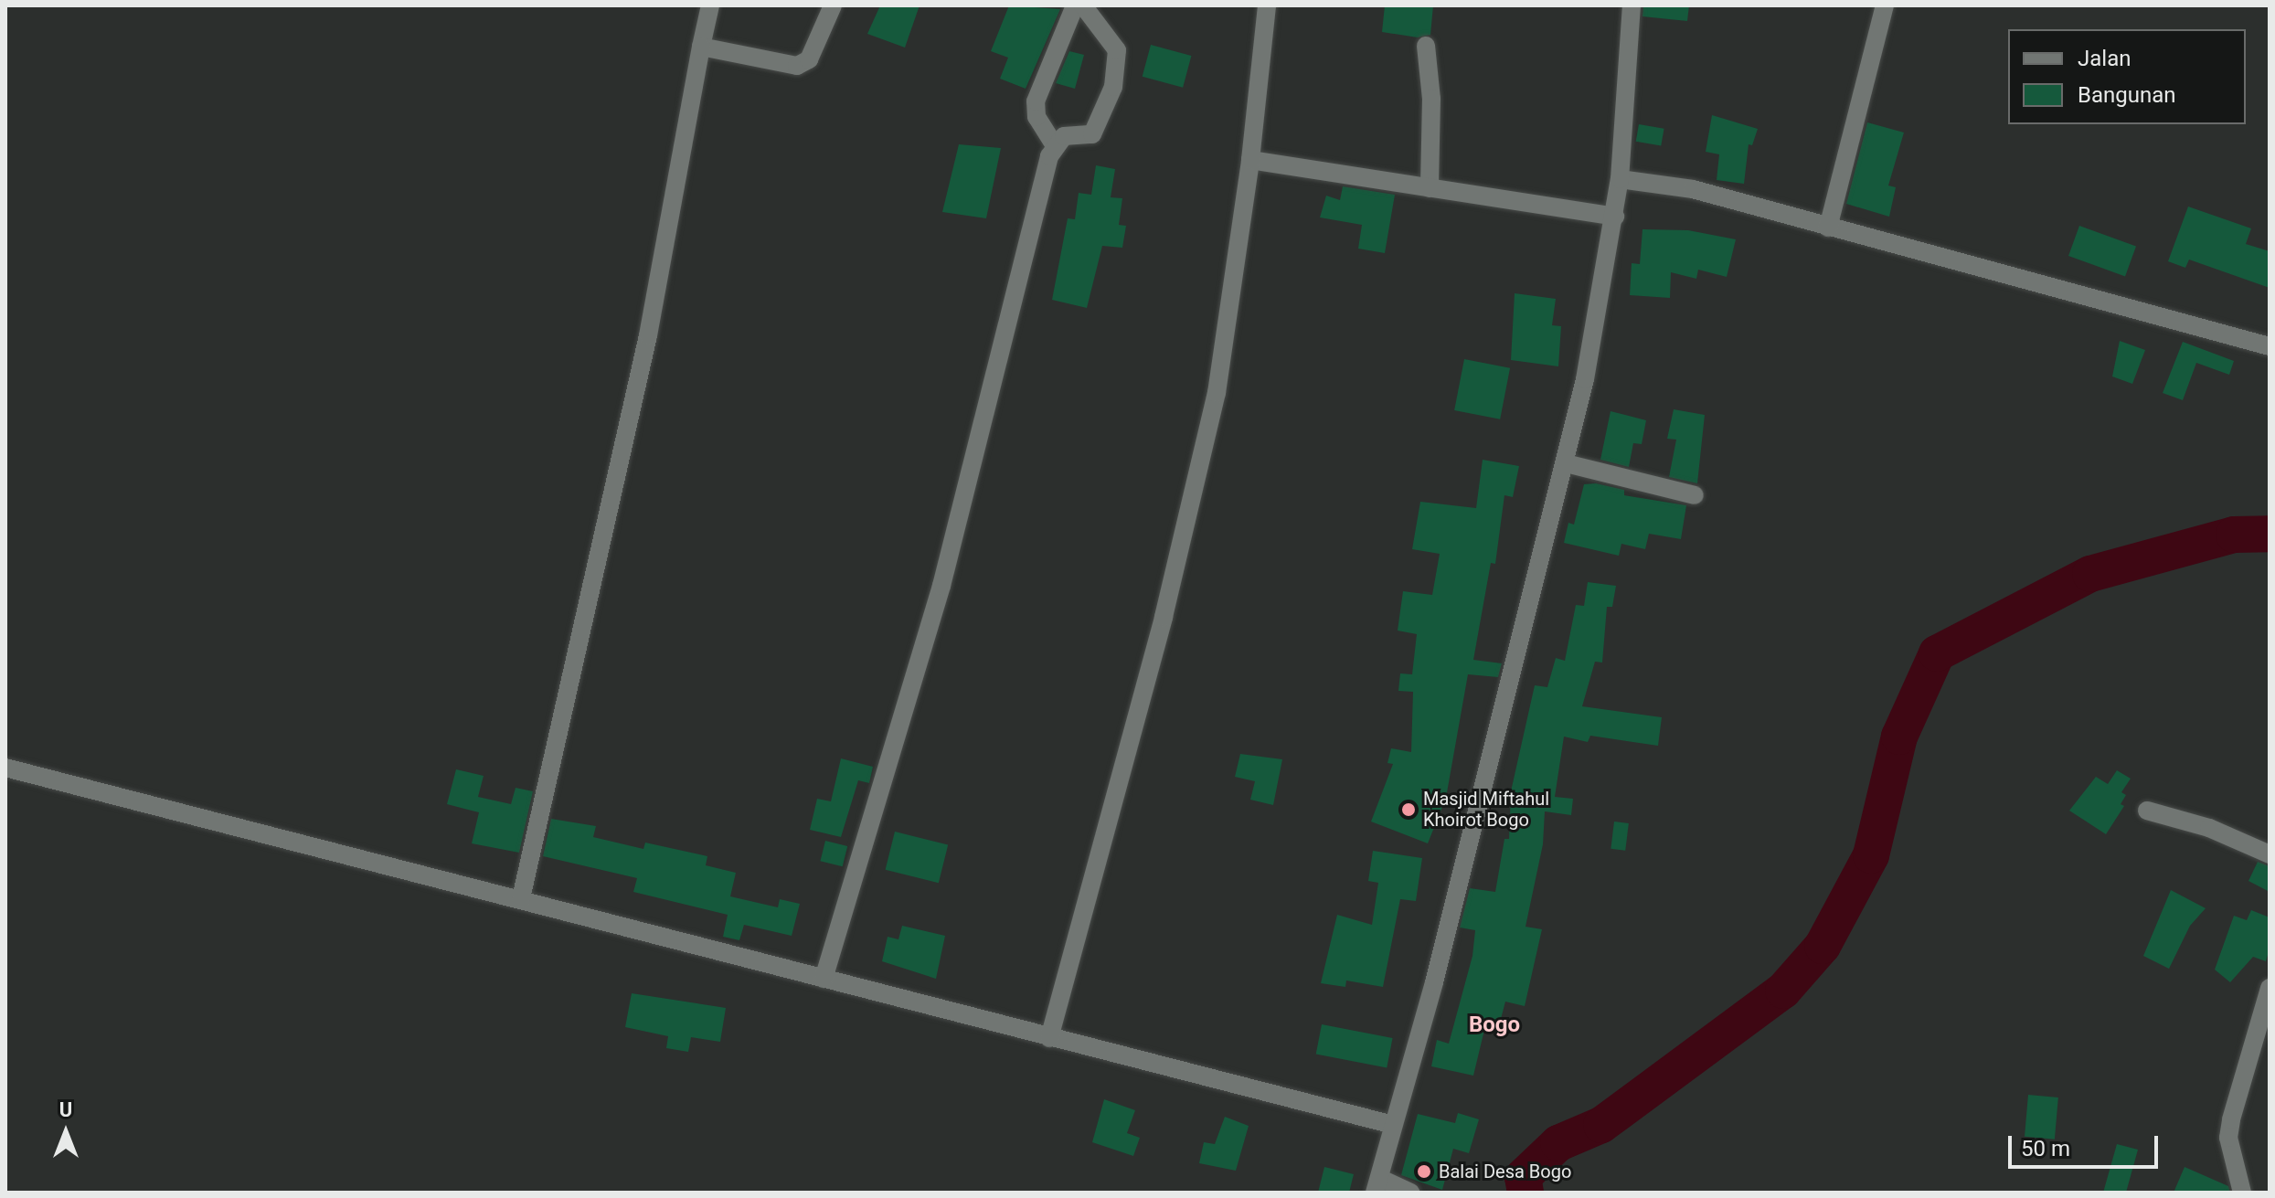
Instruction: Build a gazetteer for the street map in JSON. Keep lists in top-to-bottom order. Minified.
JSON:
{"districts":["Bogo"],"places":["Masjid Miftahul Khoirot Bogo","Balai Desa Bogo"],"legend":["Jalan","Bangunan"],"scale_bar":"50 m","north":"top"}
